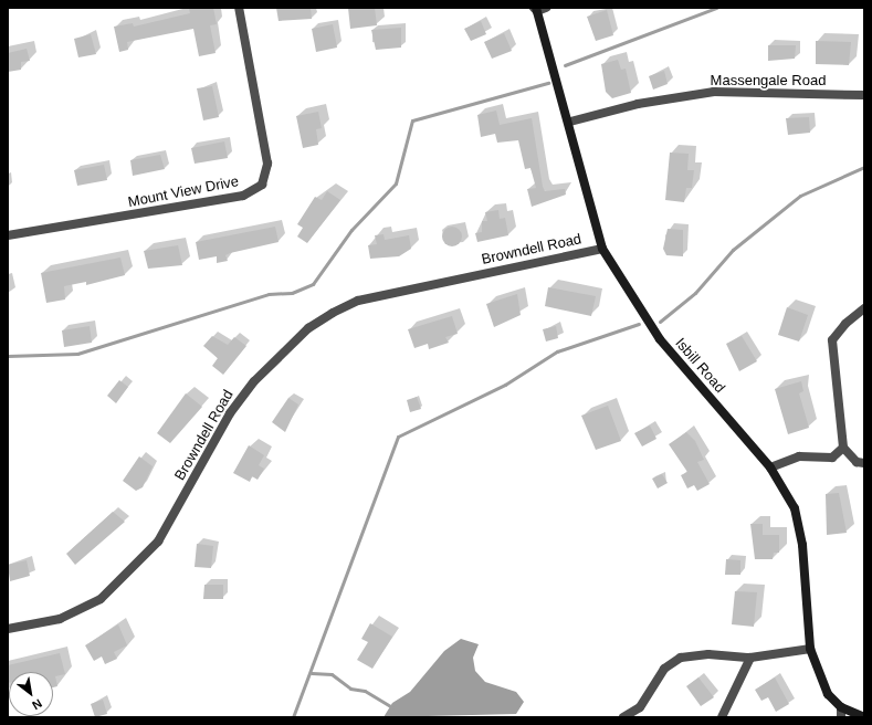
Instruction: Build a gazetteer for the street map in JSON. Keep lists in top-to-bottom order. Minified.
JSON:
{"streets":{"street":["Massengale Road","Mount View Drive","Browndell Road","Isbill Road"]},"crossings":[["Massengale Road","Isbill Road"],["Browndell Road","Isbill Road"]],"north":"bottom right"}
